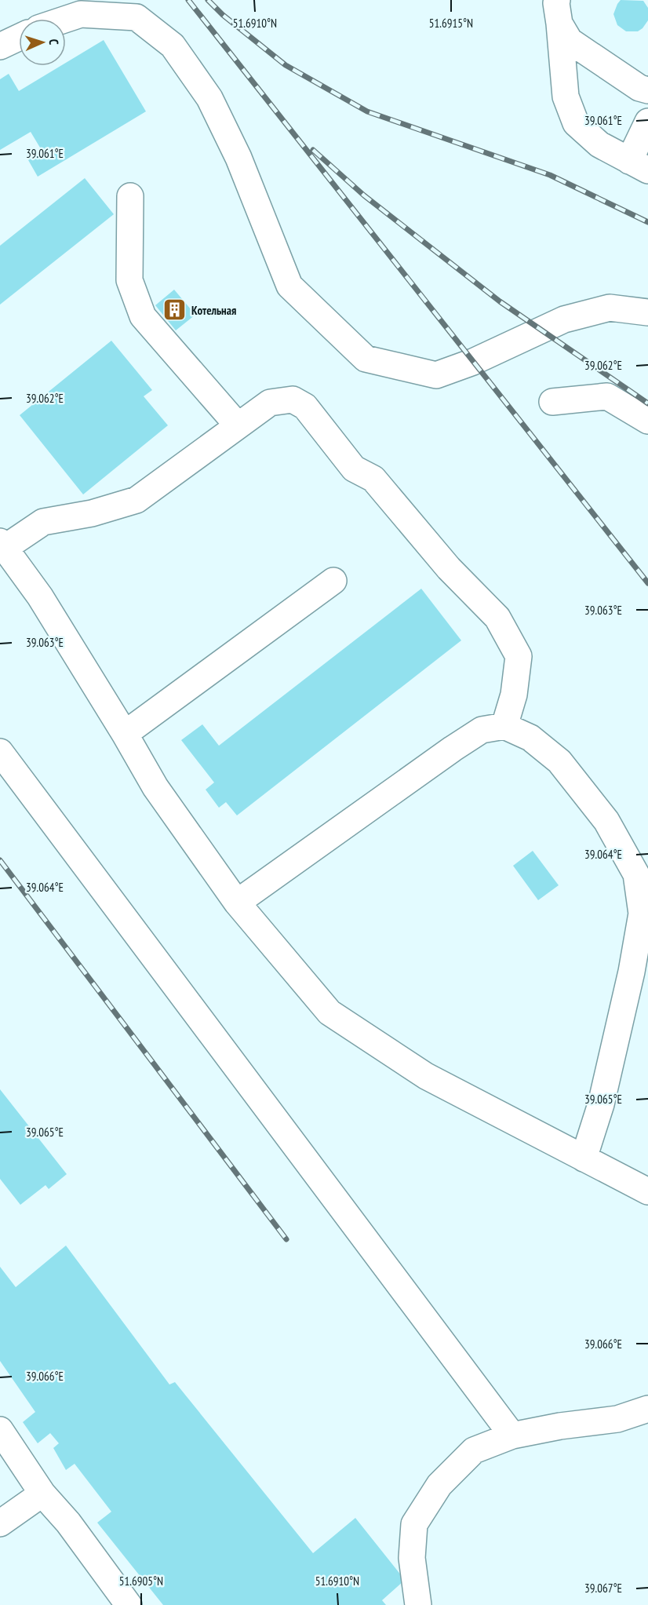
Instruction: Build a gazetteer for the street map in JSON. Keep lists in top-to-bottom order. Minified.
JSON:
{"places":{"building":["Котельная"]},"north":"right","coordinates":["51.6910°N","51.6915°N","39.061°E","39.062°E","39.063°E","39.064°E","39.065°E","39.066°E","51.6905°N","39.067°E"]}
